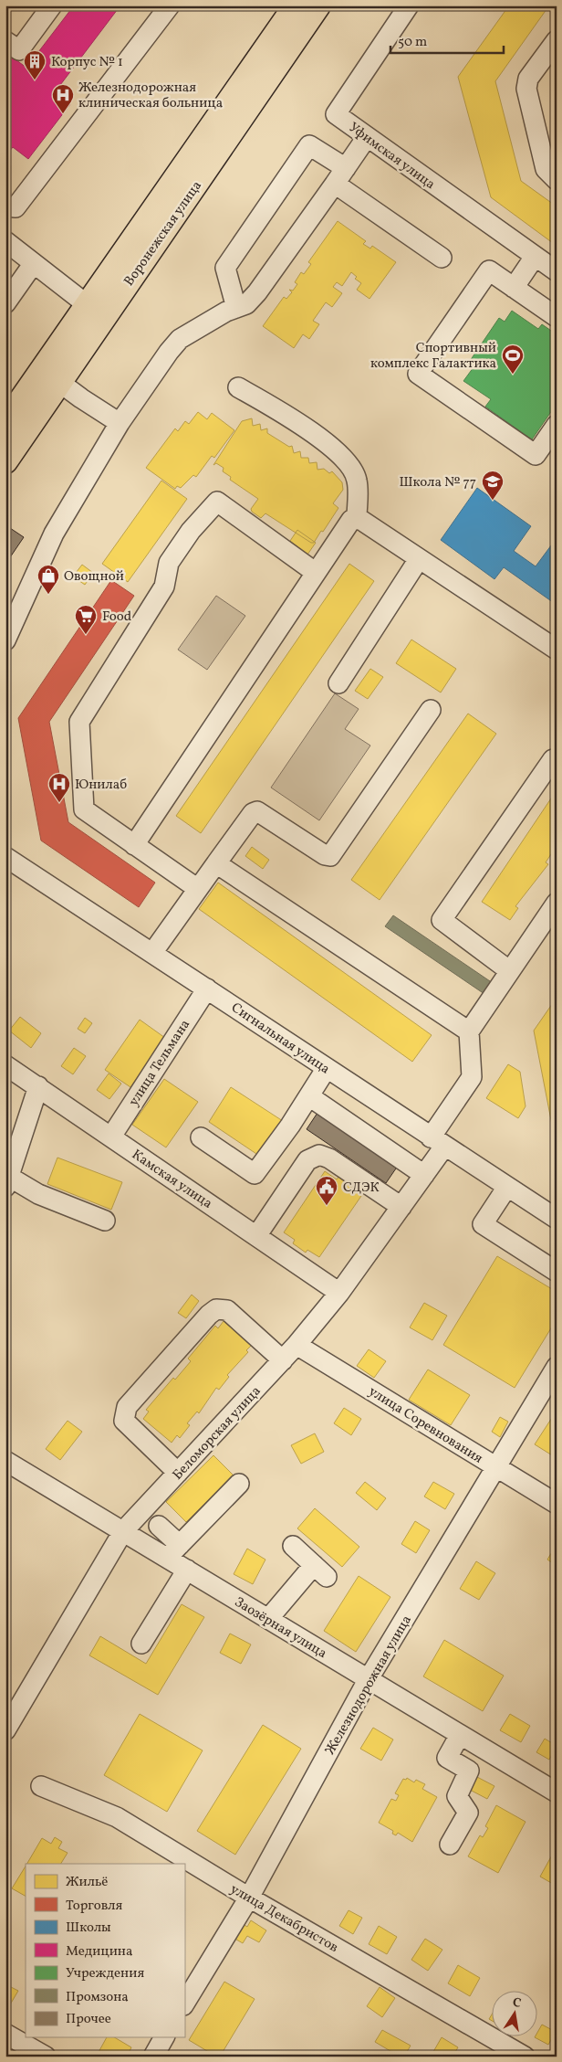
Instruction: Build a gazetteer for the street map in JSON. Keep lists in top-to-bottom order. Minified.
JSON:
{"streets":{"main road":["Воронежская улица"],"street":["Уфимская улица","Сигнальная улица","улица Тельмана","Камская улица","улица Соревнования","Беломорская улица","Заозёрная улица","Железнодорожная улица","улица Декабристов"]},"crossings":[["Сигнальная улица","улица Тельмана"],["Сигнальная улица","Беломорская улица"],["улица Тельмана","Камская улица"],["Камская улица","Беломорская улица"],["улица Соревнования","Беломорская улица"],["улица Соревнования","Железнодорожная улица"],["Беломорская улица","Заозёрная улица"],["Заозёрная улица","Железнодорожная улица"],["Железнодорожная улица","улица Декабристов"]],"places":{"building":["Корпус № 1"],"hospital":["Железнодорожная клиническая больница","Юнилаб"],"sports":["Спортивный комплекс Галактика"],"school or university":["Школа № 77"],"shop":["Овощной"],"supermarket":["Food"],"public building":["СДЭК"]},"legend":["Жильё","Торговля","Школы","Медицина","Учреждения","Промзона","Прочее"],"scale_bar":"50 m","north":"top"}
